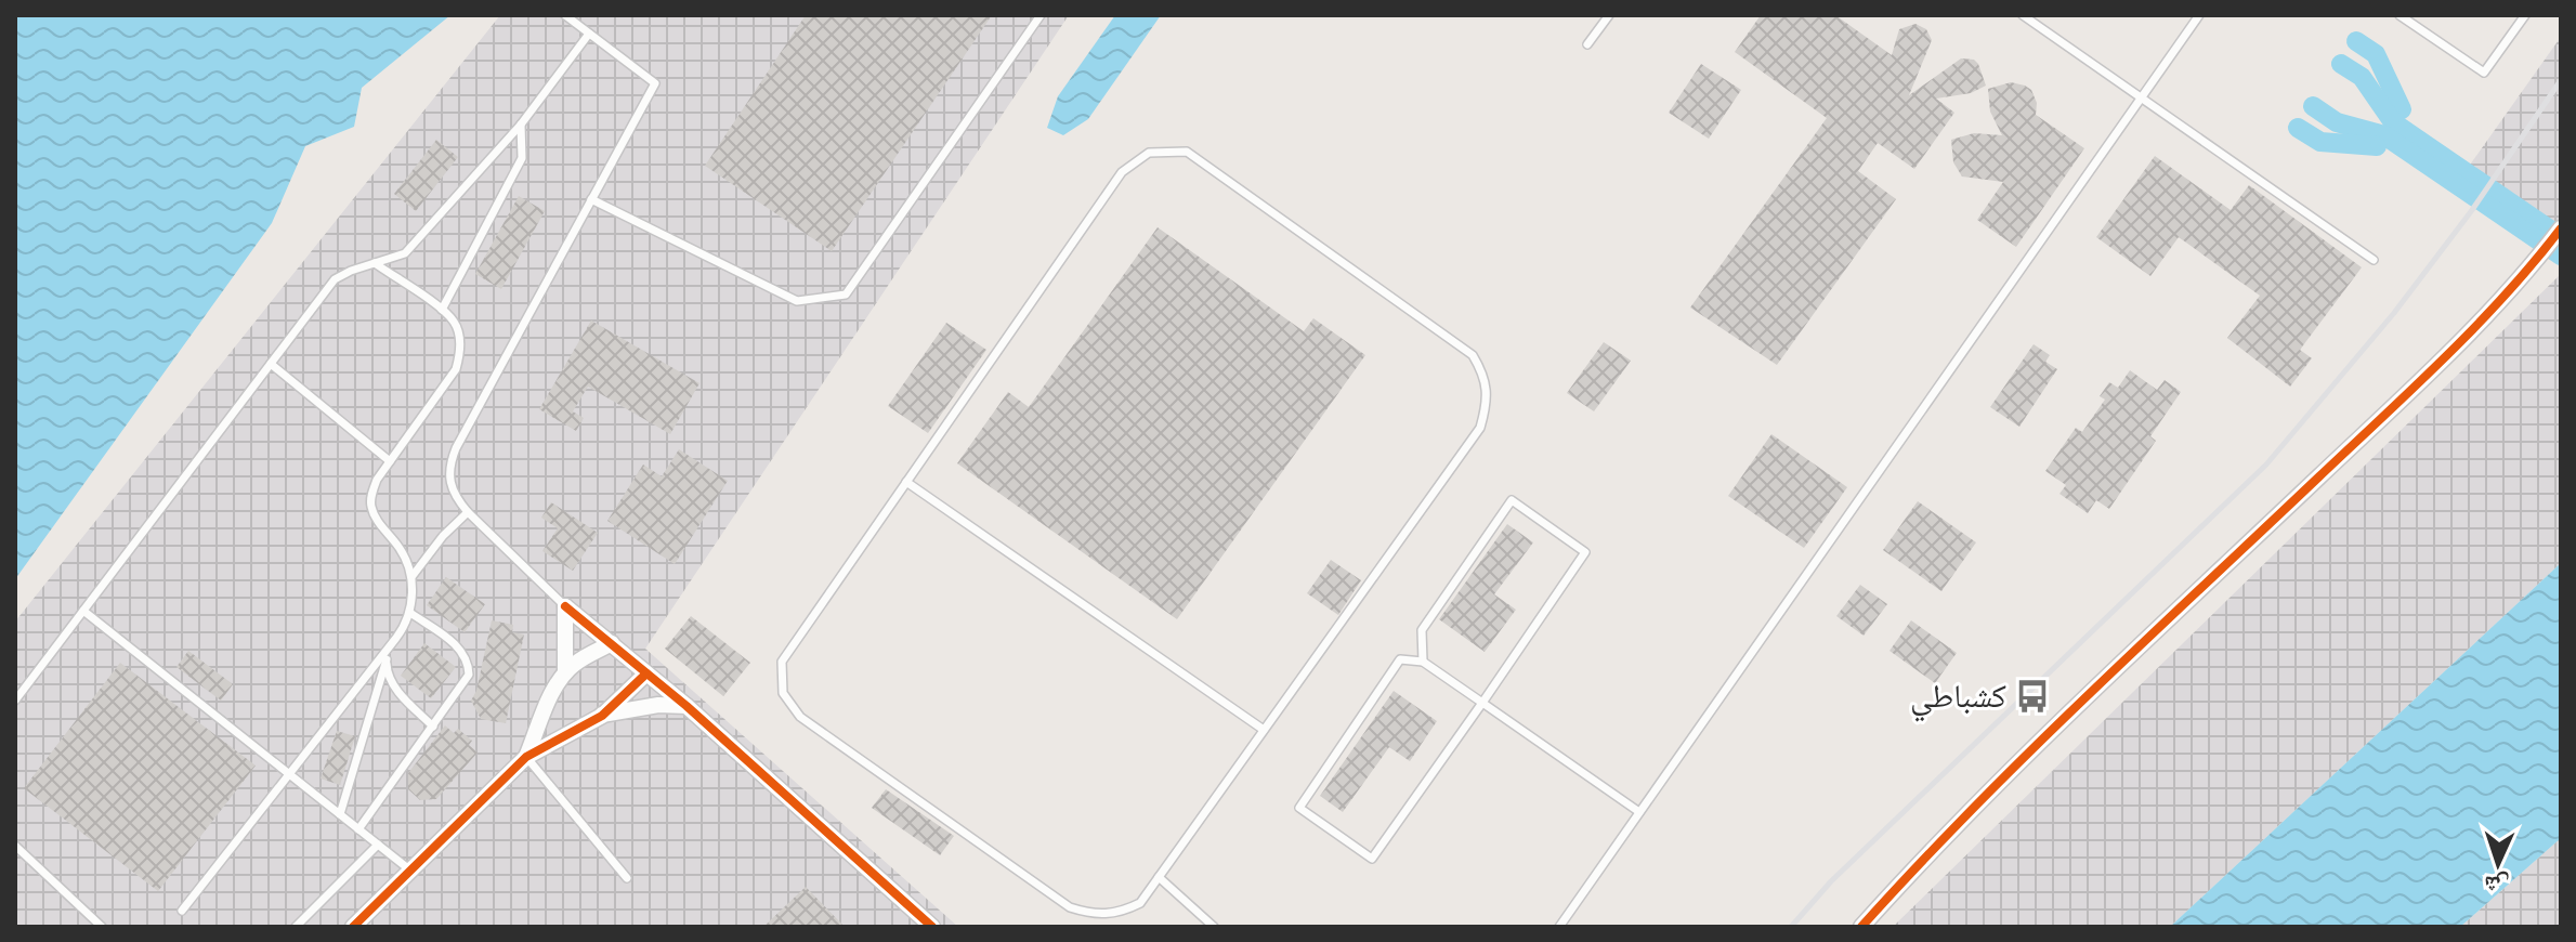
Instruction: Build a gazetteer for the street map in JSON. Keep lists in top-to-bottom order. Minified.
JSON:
{"places":{"bus stop":["كشباطي"]},"north":"bottom"}
